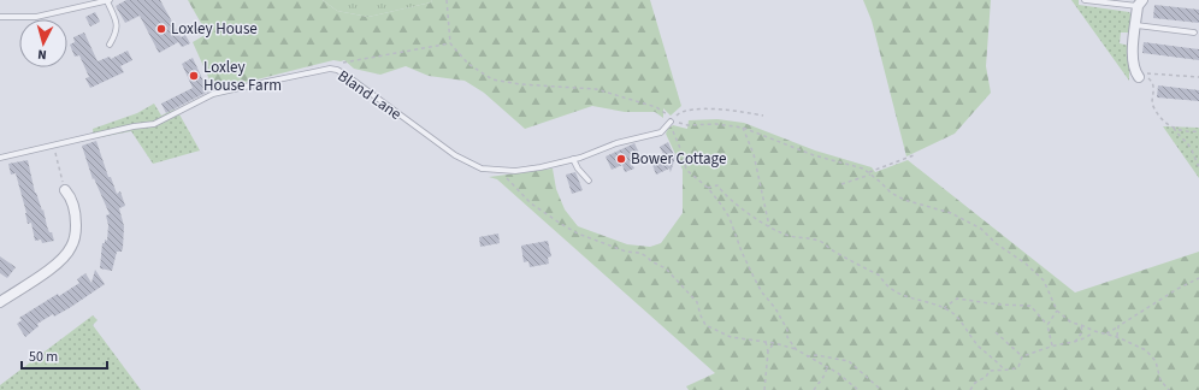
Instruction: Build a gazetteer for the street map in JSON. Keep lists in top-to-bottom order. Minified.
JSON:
{"streets":{"lane":["Bland Lane"]},"places":["Loxley House","Loxley House Farm","Bower Cottage"],"scale_bar":"50 m","north":"bottom"}
